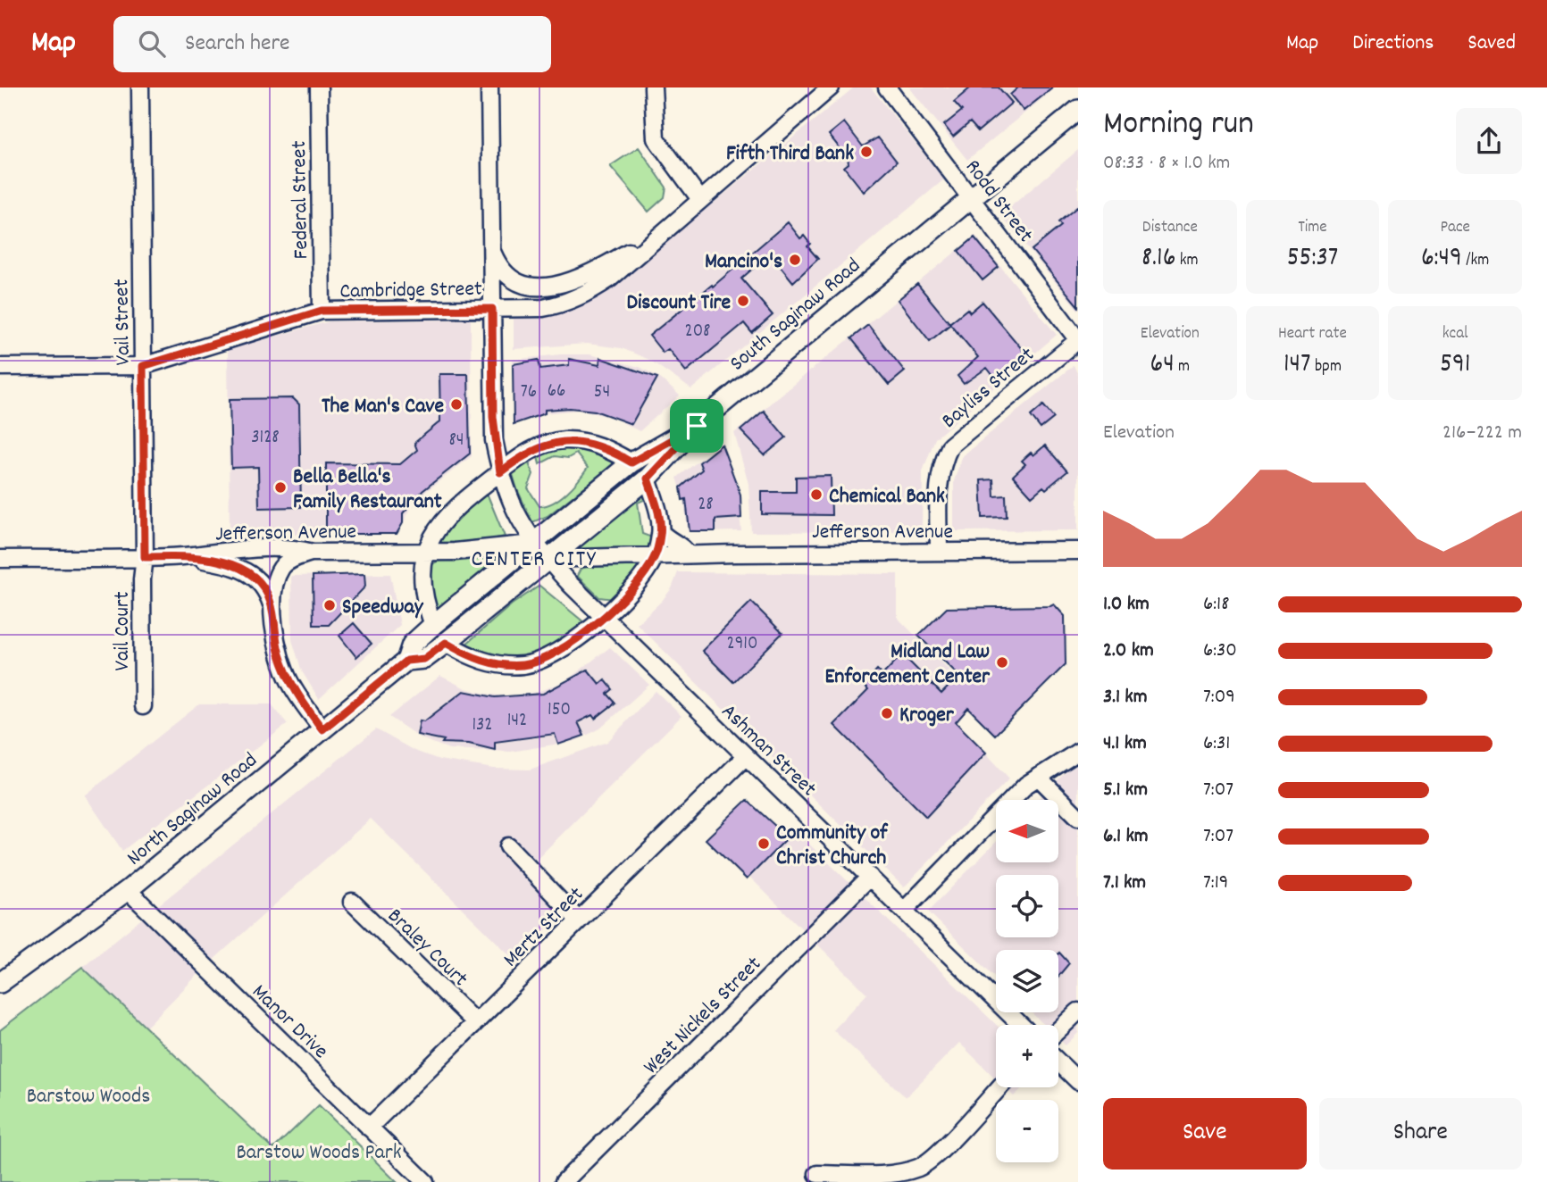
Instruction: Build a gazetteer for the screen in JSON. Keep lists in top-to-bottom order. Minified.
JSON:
{"streets":{"main road":["South Saginaw Road","North Saginaw Road"],"street":["Federal Street","Rodd Street","Cambridge Street","Vail Street","Bayliss Street","Jefferson Avenue","Vail Court","Ashman Street","Mertz Street","Braley Court","West Nickels Street","Manor Drive"]},"crossings":[["Federal Street","Cambridge Street"],["Rodd Street","South Saginaw Road"],["Rodd Street","Bayliss Street"],["Cambridge Street","Vail Street"],["Cambridge Street","Ashman Street"],["South Saginaw Road","Jefferson Avenue"],["South Saginaw Road","Ashman Street"],["South Saginaw Road","North Saginaw Road"],["Vail Street","Jefferson Avenue"],["Vail Street","Vail Court"],["Bayliss Street","Jefferson Avenue"],["Jefferson Avenue","Vail Court"],["Jefferson Avenue","Ashman Street"],["Jefferson Avenue","North Saginaw Road"],["Ashman Street","North Saginaw Road"],["Ashman Street","Mertz Street"],["Ashman Street","West Nickels Street"],["North Saginaw Road","Manor Drive"],["Mertz Street","Braley Court"],["Mertz Street","Manor Drive"]],"districts":["CENTER CITY"],"parks":["Barstow Woods","Barstow Woods Park"],"places":["Fifth Third Bank","Mancino's","Discount Tire","The Man's Cave","Bella Bella's Family Restaurant","Chemical Bank","Speedway","Midland Law Enforcement Center","Kroger","Community of Christ Church"],"house_numbers":["208","66","76","54","3128","84","28","2910","150","142","132"],"north":"left","page":{"header":"Map","search":"Search here","nav":["Map","Directions","Saved"],"heading":["Morning run","08:33 · 8 × 1.0 km"],"stats":[["Distance","8.16 km"],["Time","55:37"],["Pace","6:49 /km"],["Elevation","64 m"],["Heart rate","147 bpm"],["kcal","591"]],"chart":["Elevation","216–222 m"],"list":[{"name":"1.0 km","note":"6:18"},{"name":"2.0 km","note":"6:30"},{"name":"3.1 km","note":"7:09"},{"name":"4.1 km","note":"6:31"},{"name":"5.1 km","note":"7:07"},{"name":"6.1 km","note":"7:07"},{"name":"7.1 km","note":"7:19"}],"map_buttons":["+","−"],"buttons":["Save","Share"]}}
